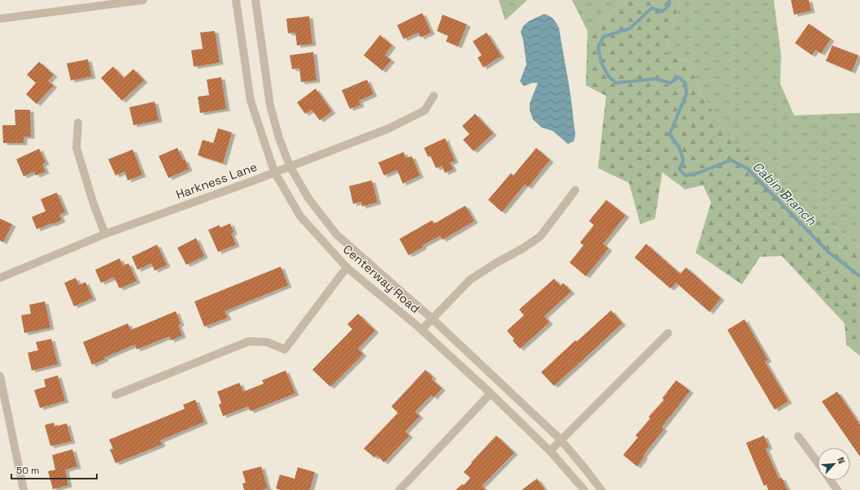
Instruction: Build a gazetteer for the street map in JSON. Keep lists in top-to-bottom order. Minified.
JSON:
{"streets":{"street":["Harkness Lane","Centerway Road"]},"crossings":[["Harkness Lane","Centerway Road"]],"water":["Cabin Branch"],"scale_bar":"50 m","north":"top right"}
